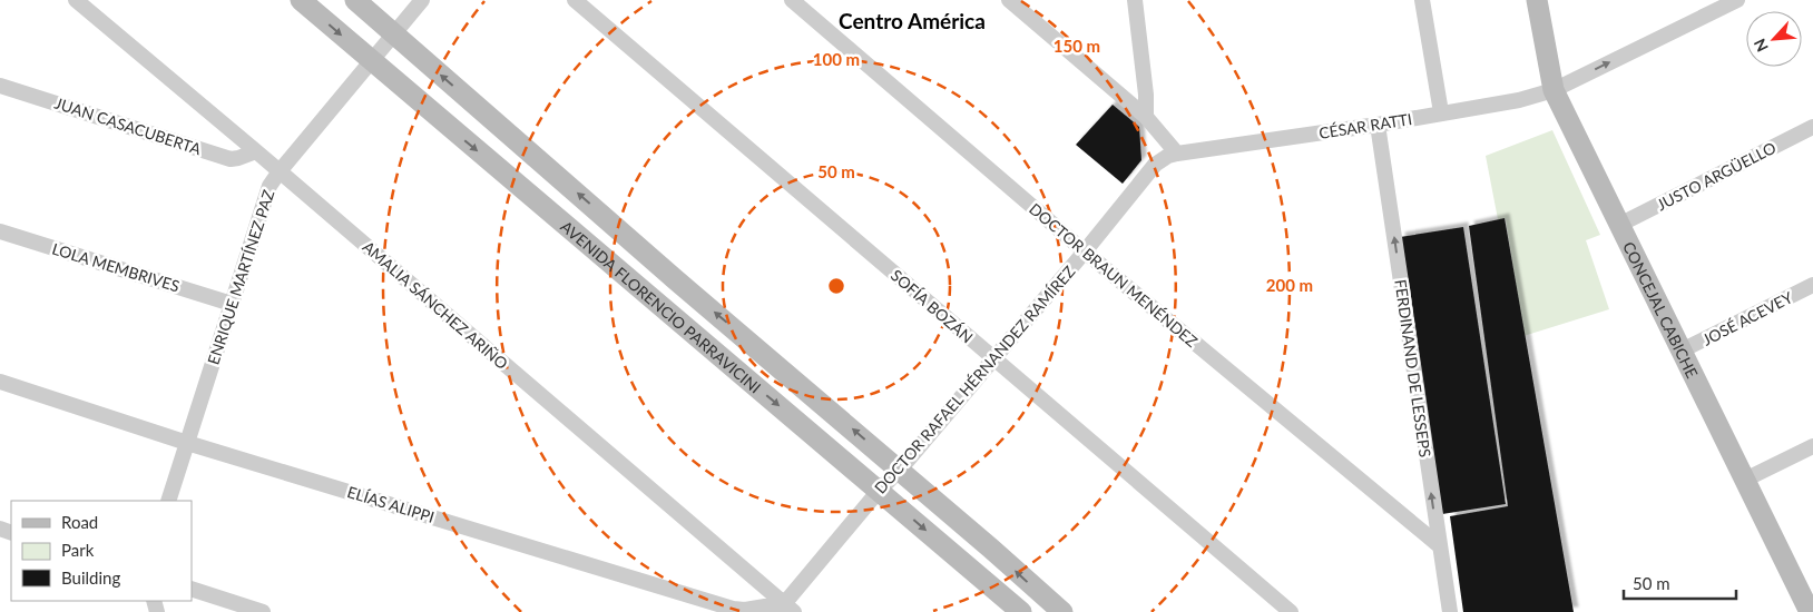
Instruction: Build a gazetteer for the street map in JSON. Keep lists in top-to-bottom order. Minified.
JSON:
{"streets":{"main road":["AVENIDA FLORENCIO PARRAVICINI","CONCEJAL CABICHE"],"street":["JUAN CASACUBERTA","CÉSAR RATTI","JUSTO ARGÜELLO","LOLA MEMBRIVES","DOCTOR BRAUN MENÉNDEZ","ENRIQUE MARTÍNEZ PAZ","AMALIA SÁNCHEZ ARIÑO","SOFÍA BOZÁN","JOSÉ ACEVEY","FERDINAND DE LESSEPS","DOCTOR RAFAEL HÉRNANDEZ RAMÍREZ","ELÍAS ALIPPI"]},"crossings":[["JUAN CASACUBERTA","AMALIA SÁNCHEZ ARIÑO"],["CÉSAR RATTI","CONCEJAL CABICHE"],["CÉSAR RATTI","FERDINAND DE LESSEPS"],["CÉSAR RATTI","DOCTOR RAFAEL HÉRNANDEZ RAMÍREZ"],["JUSTO ARGÜELLO","CONCEJAL CABICHE"],["LOLA MEMBRIVES","ENRIQUE MARTÍNEZ PAZ"],["DOCTOR BRAUN MENÉNDEZ","FERDINAND DE LESSEPS"],["DOCTOR BRAUN MENÉNDEZ","DOCTOR RAFAEL HÉRNANDEZ RAMÍREZ"],["ENRIQUE MARTÍNEZ PAZ","AMALIA SÁNCHEZ ARIÑO"],["ENRIQUE MARTÍNEZ PAZ","AVENIDA FLORENCIO PARRAVICINI"],["ENRIQUE MARTÍNEZ PAZ","ELÍAS ALIPPI"],["AMALIA SÁNCHEZ ARIÑO","DOCTOR RAFAEL HÉRNANDEZ RAMÍREZ"],["AMALIA SÁNCHEZ ARIÑO","ELÍAS ALIPPI"],["AVENIDA FLORENCIO PARRAVICINI","DOCTOR RAFAEL HÉRNANDEZ RAMÍREZ"],["SOFÍA BOZÁN","DOCTOR RAFAEL HÉRNANDEZ RAMÍREZ"],["CONCEJAL CABICHE","JOSÉ ACEVEY"],["DOCTOR RAFAEL HÉRNANDEZ RAMÍREZ","ELÍAS ALIPPI"]],"one_way":["FERDINAND DE LESSEPS"],"districts":["Centro América"],"legend":["Road","Park","Building"],"scale_bar":"50 m","north":"bottom left","rings":["150 m","100 m","50 m","200 m"]}
